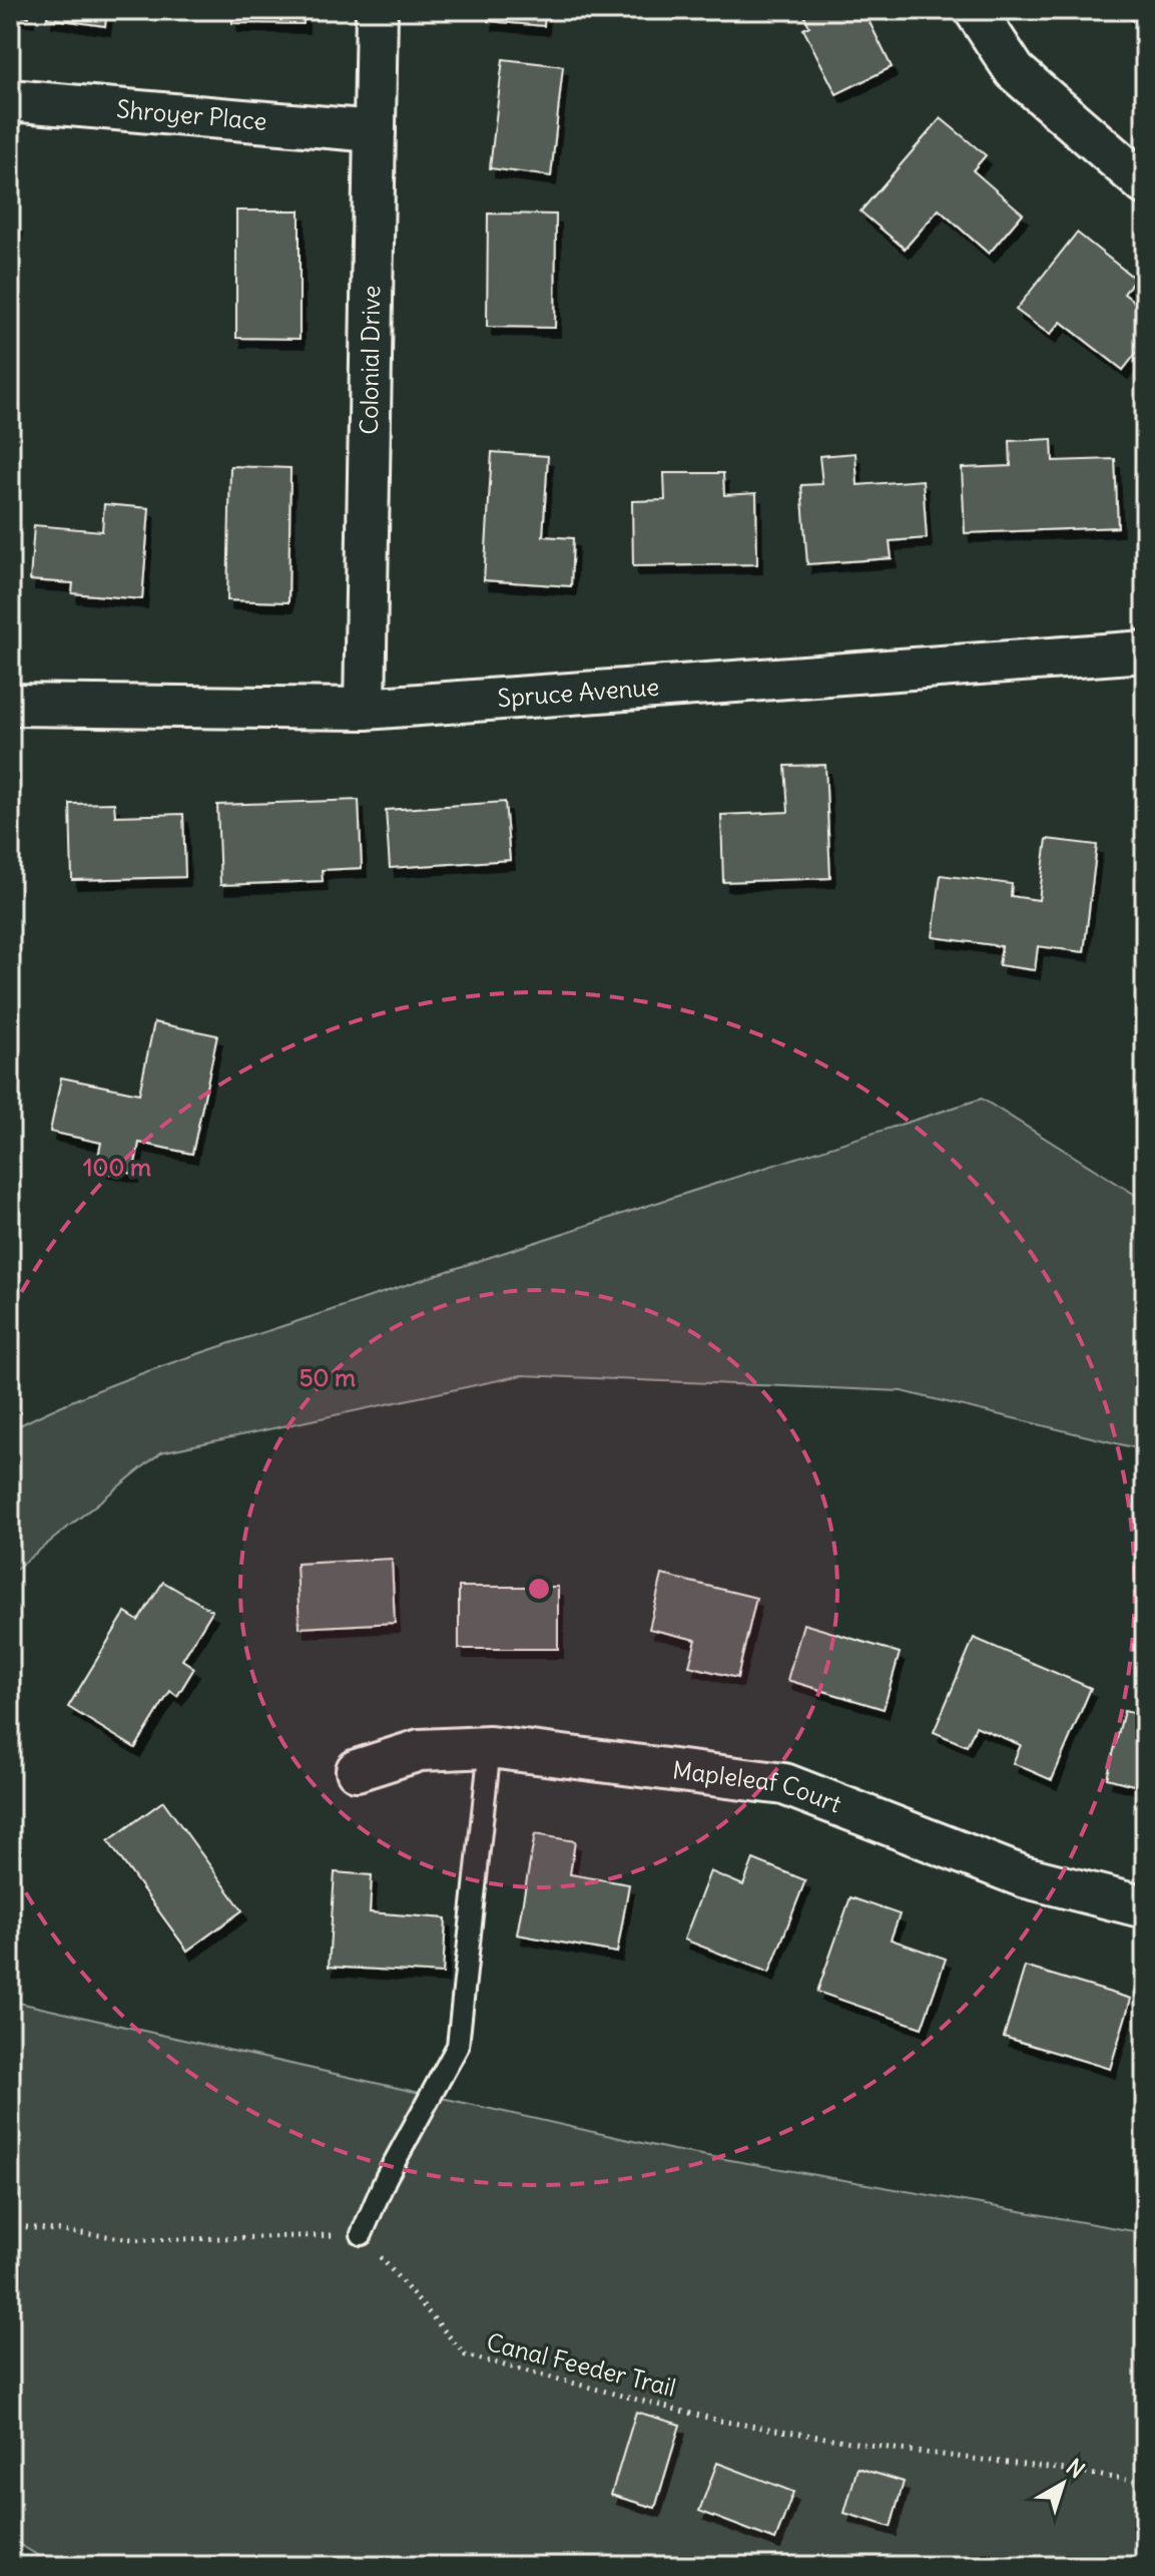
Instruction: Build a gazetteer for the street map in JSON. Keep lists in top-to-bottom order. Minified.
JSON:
{"streets":{"street":["Shroyer Place","Colonial Drive","Spruce Avenue","Mapleleaf Court"],"path":["Canal Feeder Trail"]},"crossings":[["Shroyer Place","Colonial Drive"],["Colonial Drive","Spruce Avenue"]],"north":"top right","rings":["100 m","50 m"]}
